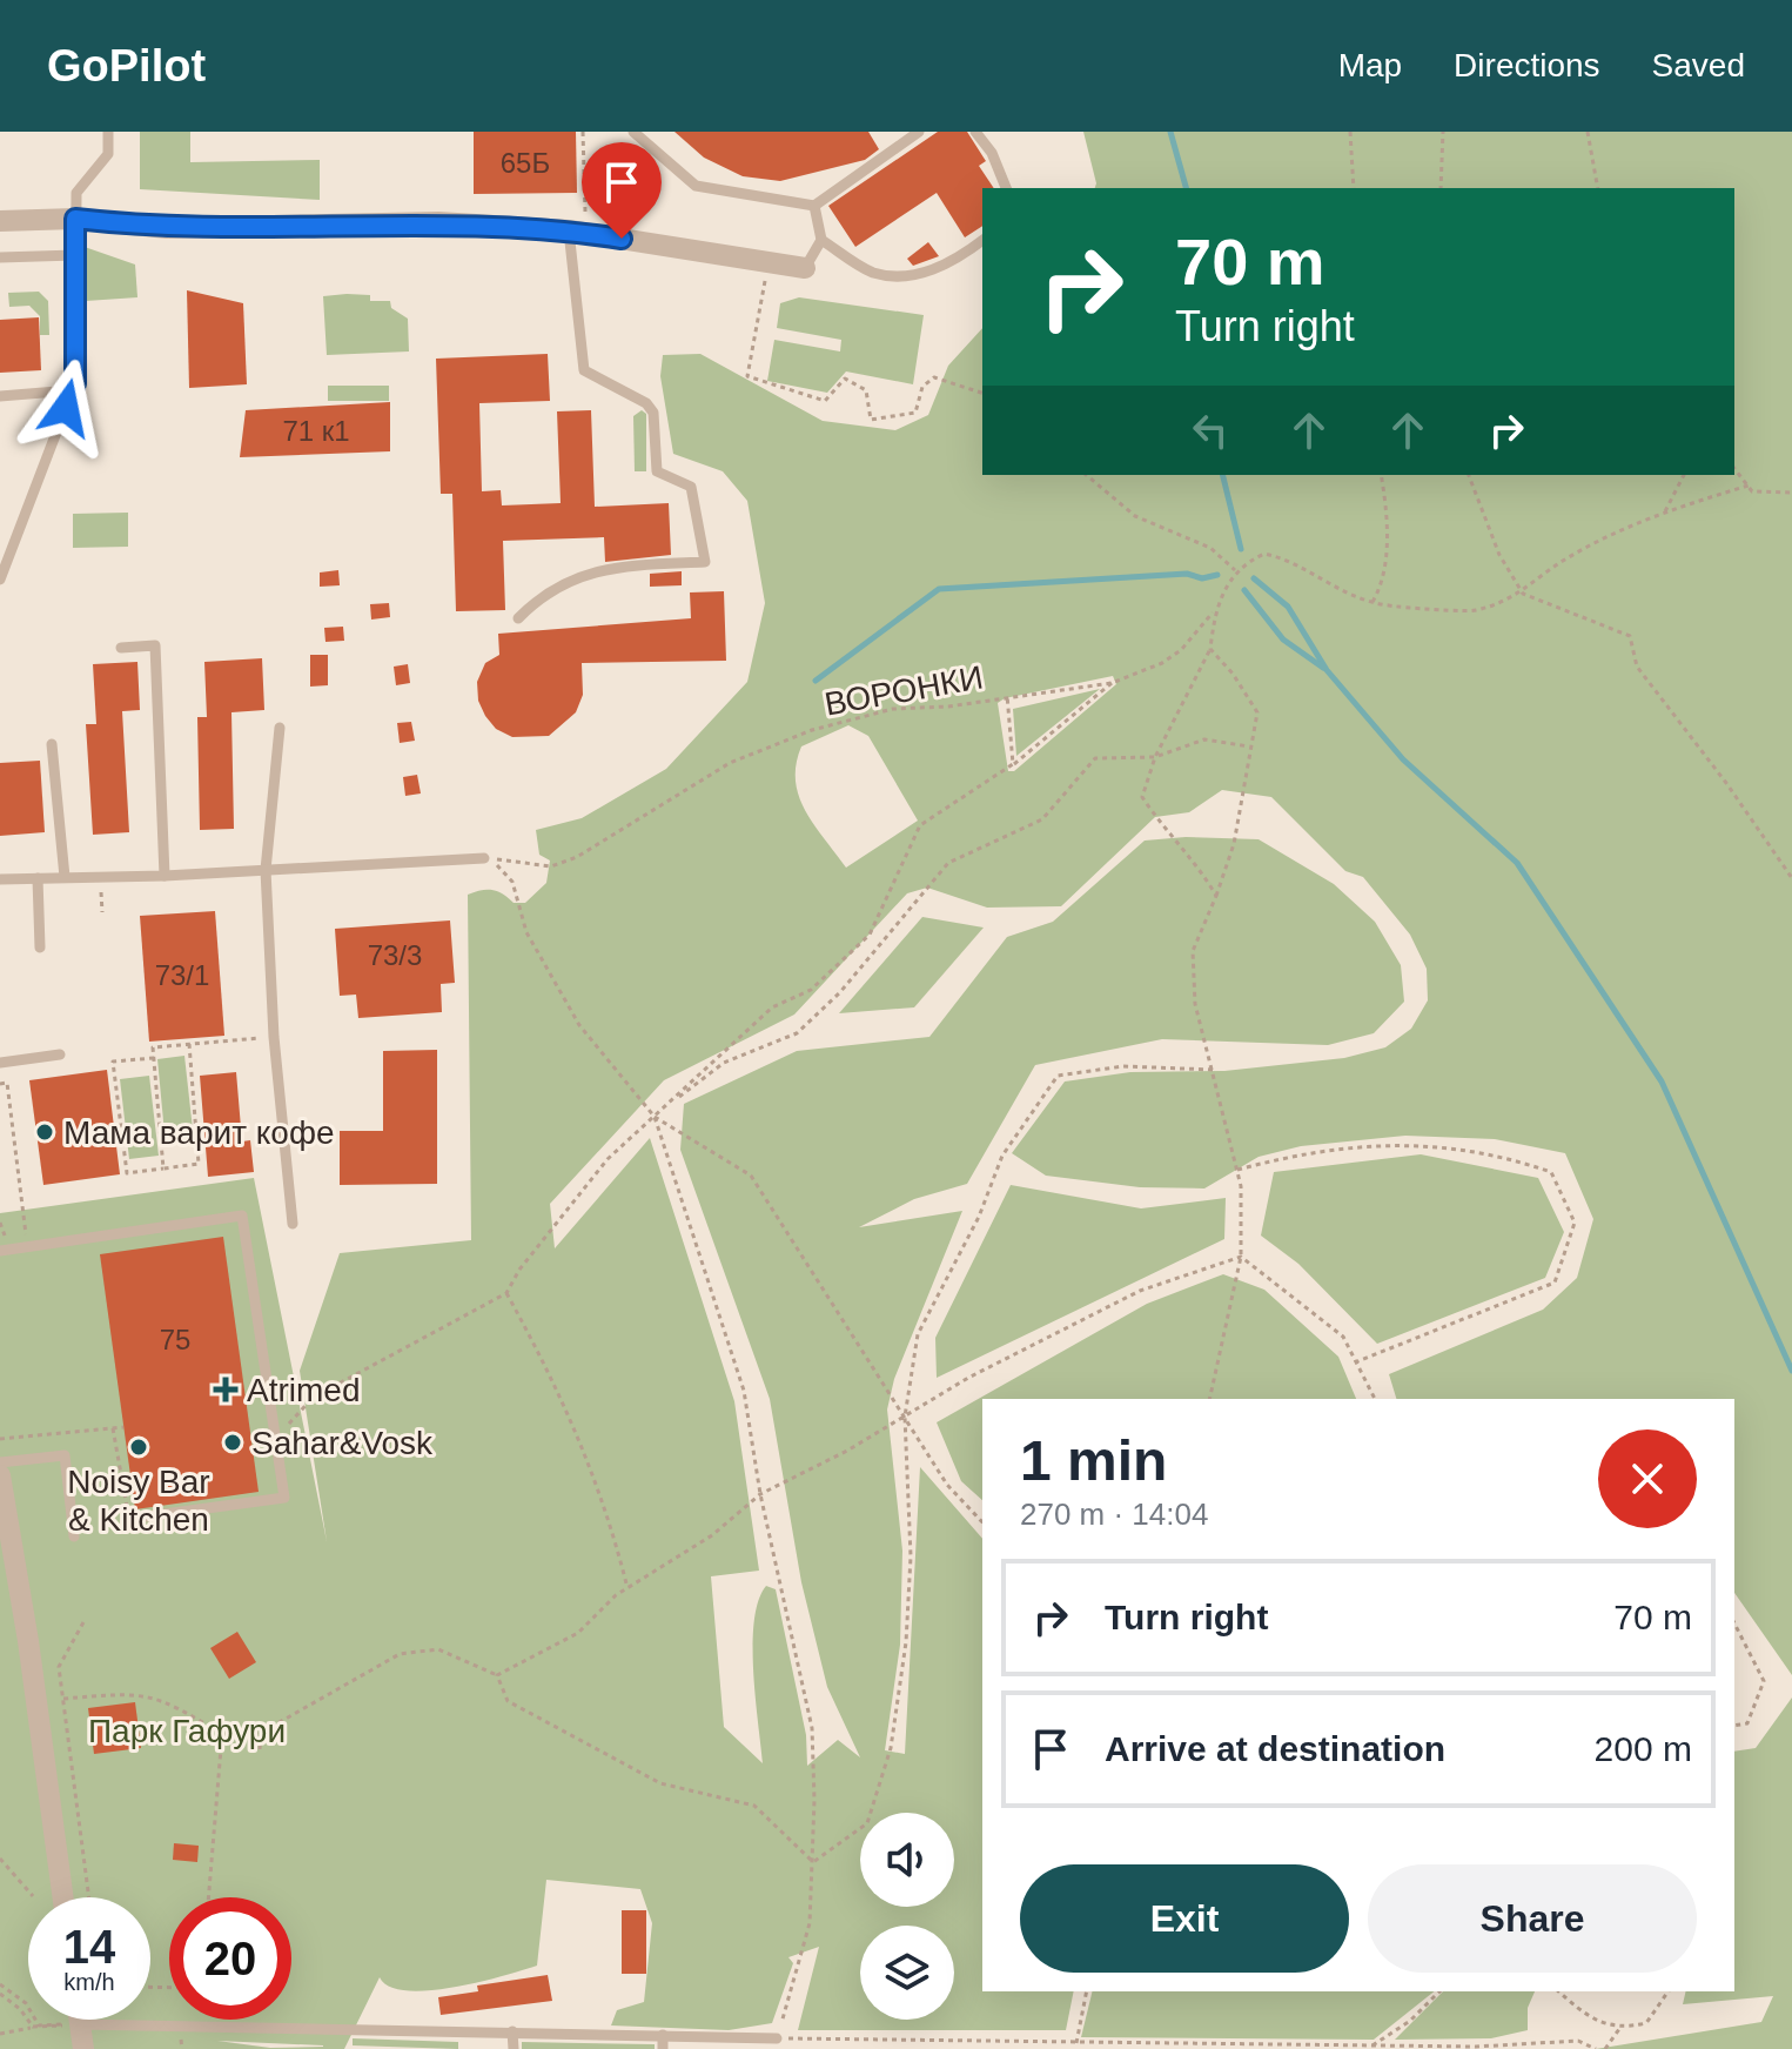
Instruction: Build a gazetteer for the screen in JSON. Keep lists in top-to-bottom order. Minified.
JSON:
{"streets":{"path":["ВОРОНКИ"]},"parks":["Парк Гафури"],"places":{"other":["Мама варит кофе","Sahar&Vosk","Noisy Bar & Kitchen"],"health":["Atrimed"]},"house_numbers":["65Б","71 к1","73/3","73/1","75"],"page":{"header":"GoPilot","nav":["Map","Directions","Saved"],"turn":["70 m","Turn right"],"heading":["1 min","270 m · 14:04"],"list":[{"name":"Turn right","value":"70 m"},{"name":"Arrive at destination","value":"200 m"}],"buttons":["Exit","Share"],"speed":"14 km/h","limit":"20"}}
